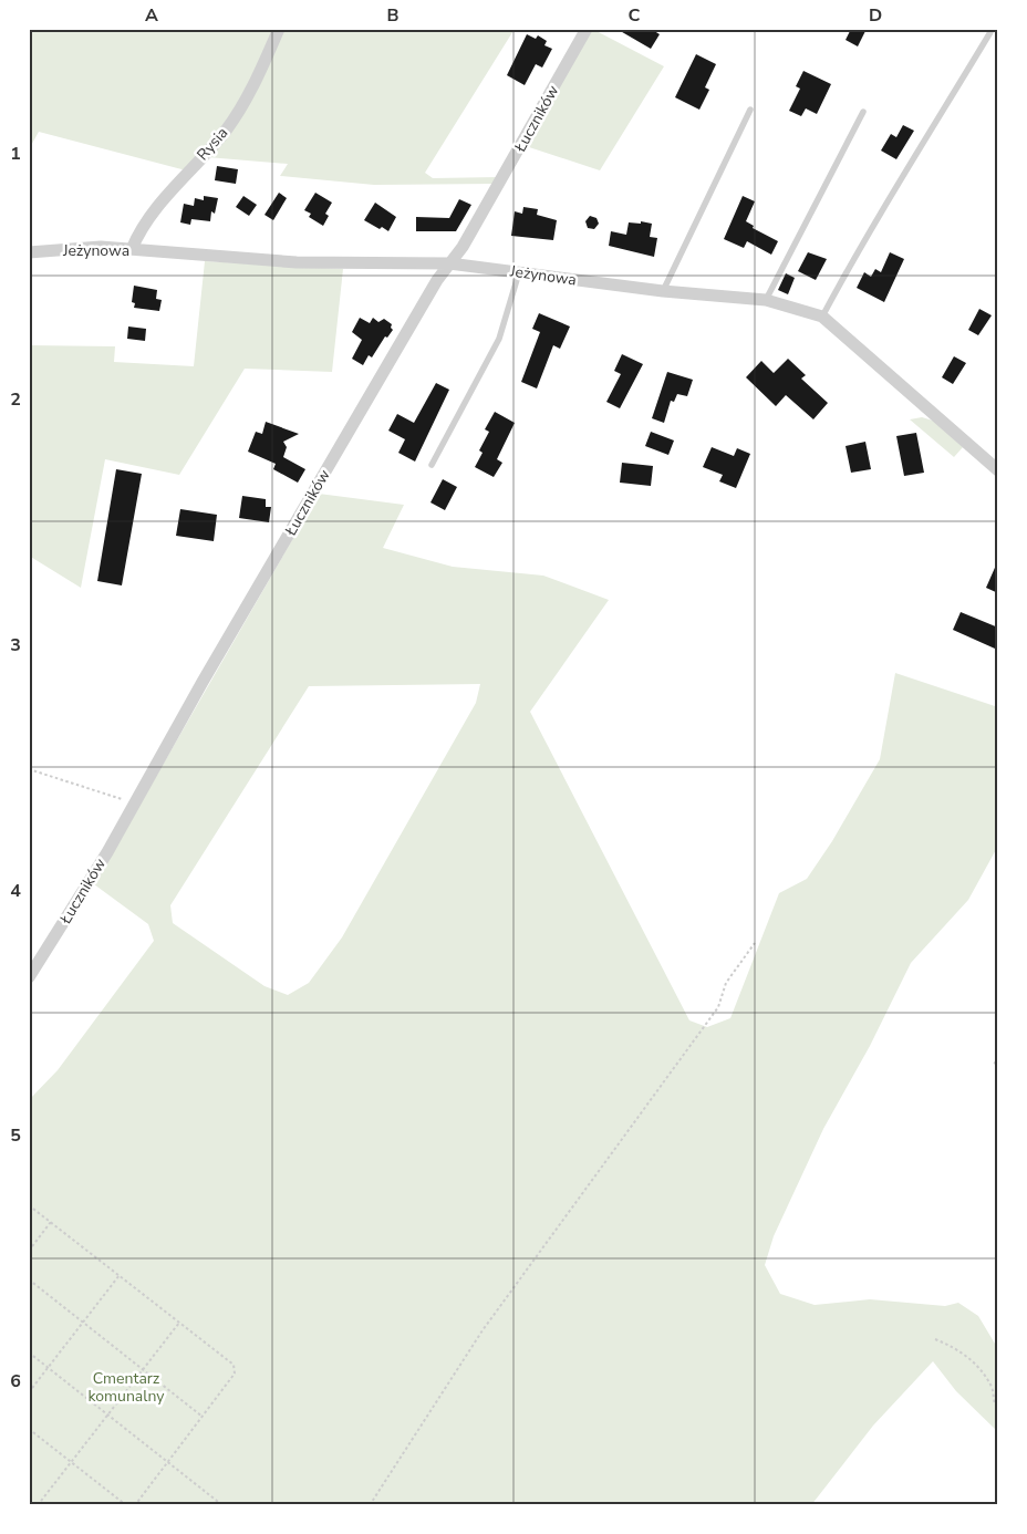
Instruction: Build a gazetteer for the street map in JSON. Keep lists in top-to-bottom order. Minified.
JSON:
{"streets":{"street":["Łuczników","Rysia","Jeżynowa"]},"crossings":[["Łuczników","Jeżynowa"],["Rysia","Jeżynowa"]],"parks":["Cmentarz komunalny"],"grid":{"columns":["A","B","C","D"],"rows":["1","2","3","4","5","6"]}}
